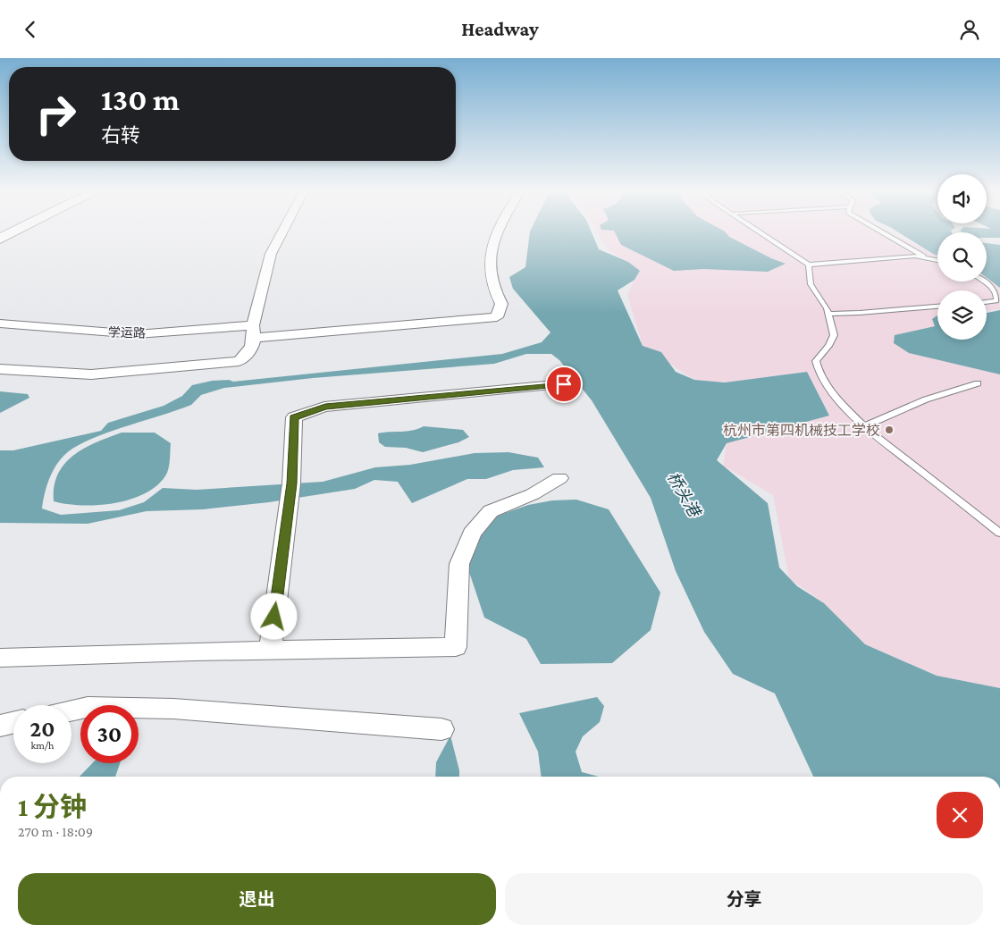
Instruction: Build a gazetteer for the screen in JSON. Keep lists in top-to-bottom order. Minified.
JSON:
{"streets":{"street":["学运路"]},"water":["桥头港"],"places":["杭州市第四机械技工学校"],"page":{"header":"Headway","turn":["130 m","右转"],"speed":"20 km/h","limit":"30","heading":["1 分钟","270 m · 18:09"],"buttons":["退出","分享"]}}
